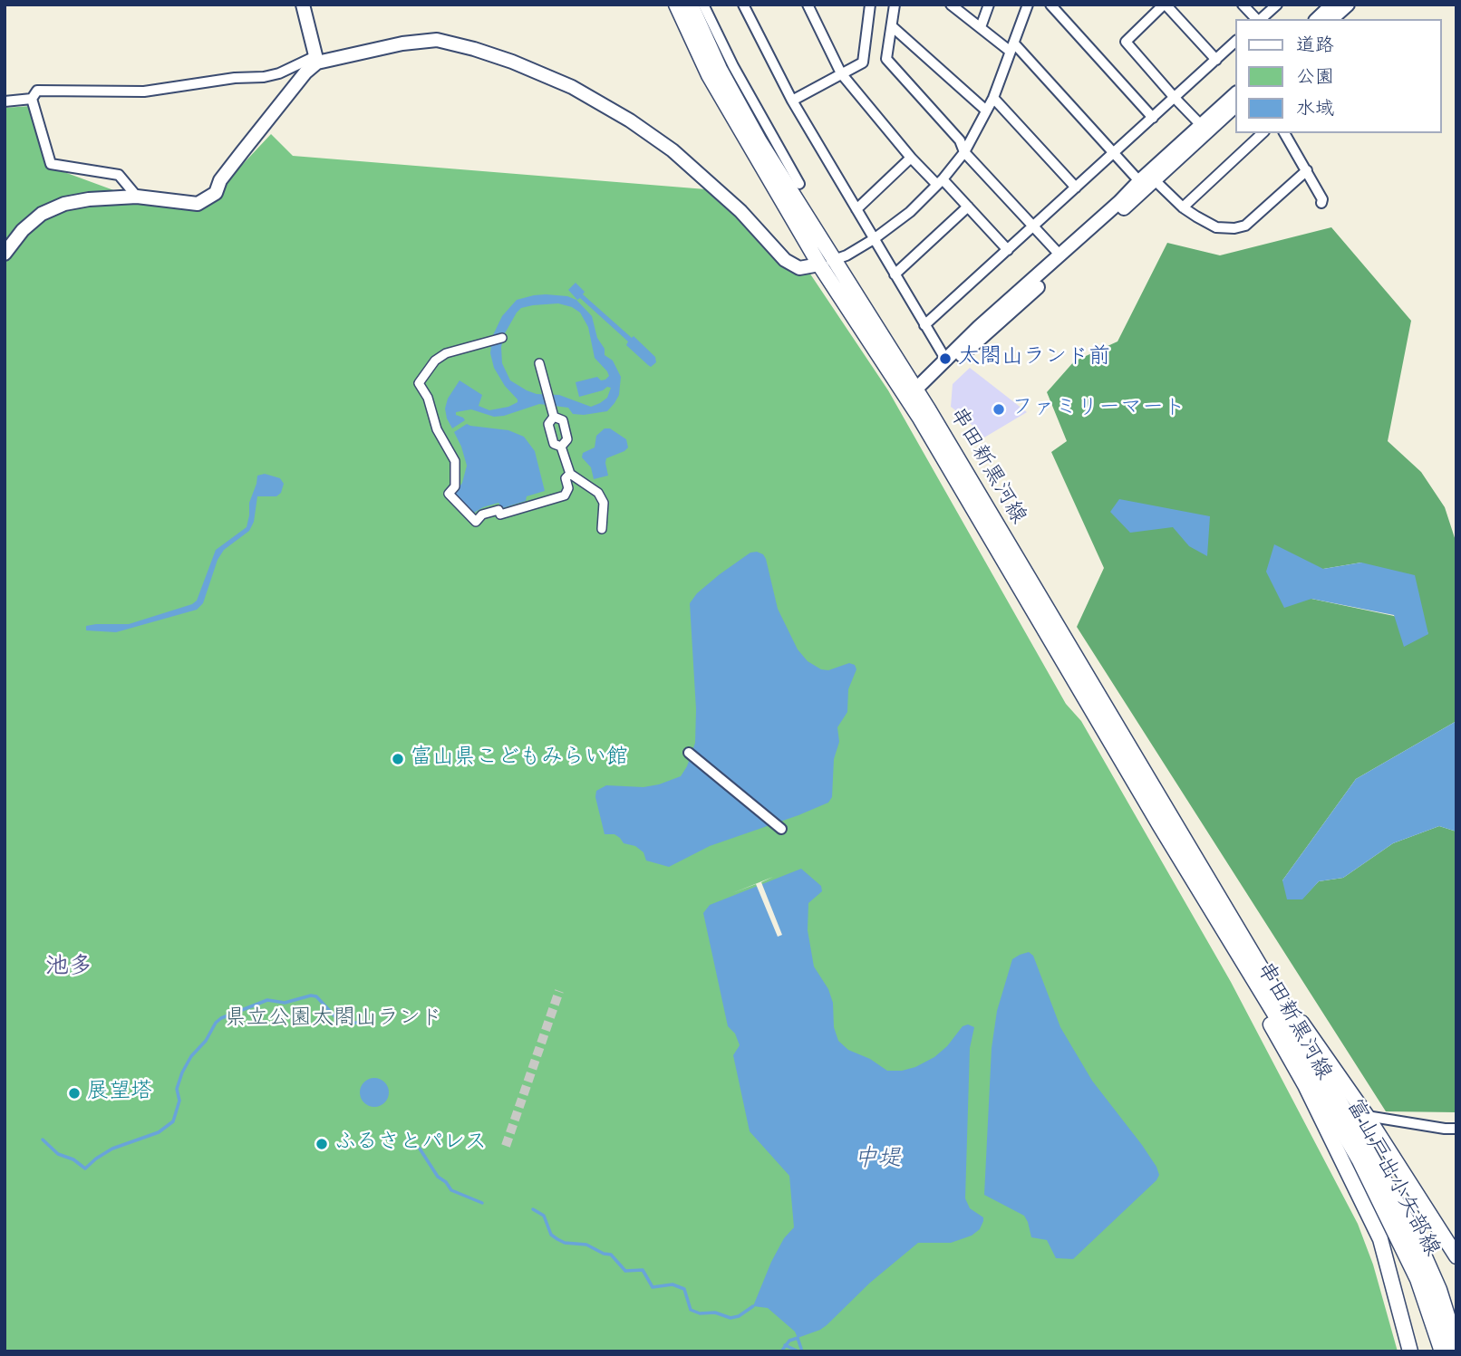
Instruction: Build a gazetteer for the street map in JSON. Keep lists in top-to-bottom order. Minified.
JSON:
{"streets":{"main road":["串田新黒河線","富山戸出小矢部線"]},"crossings":[["串田新黒河線","富山戸出小矢部線"]],"districts":["池多"],"water":["中堤"],"parks":["県立公園太閤山ランド"],"places":["太閤山ランド前","ファミリーマート","富山県こどもみらい館","展望塔","ふるさとパレス"],"legend":["道路","公園","水域"]}
